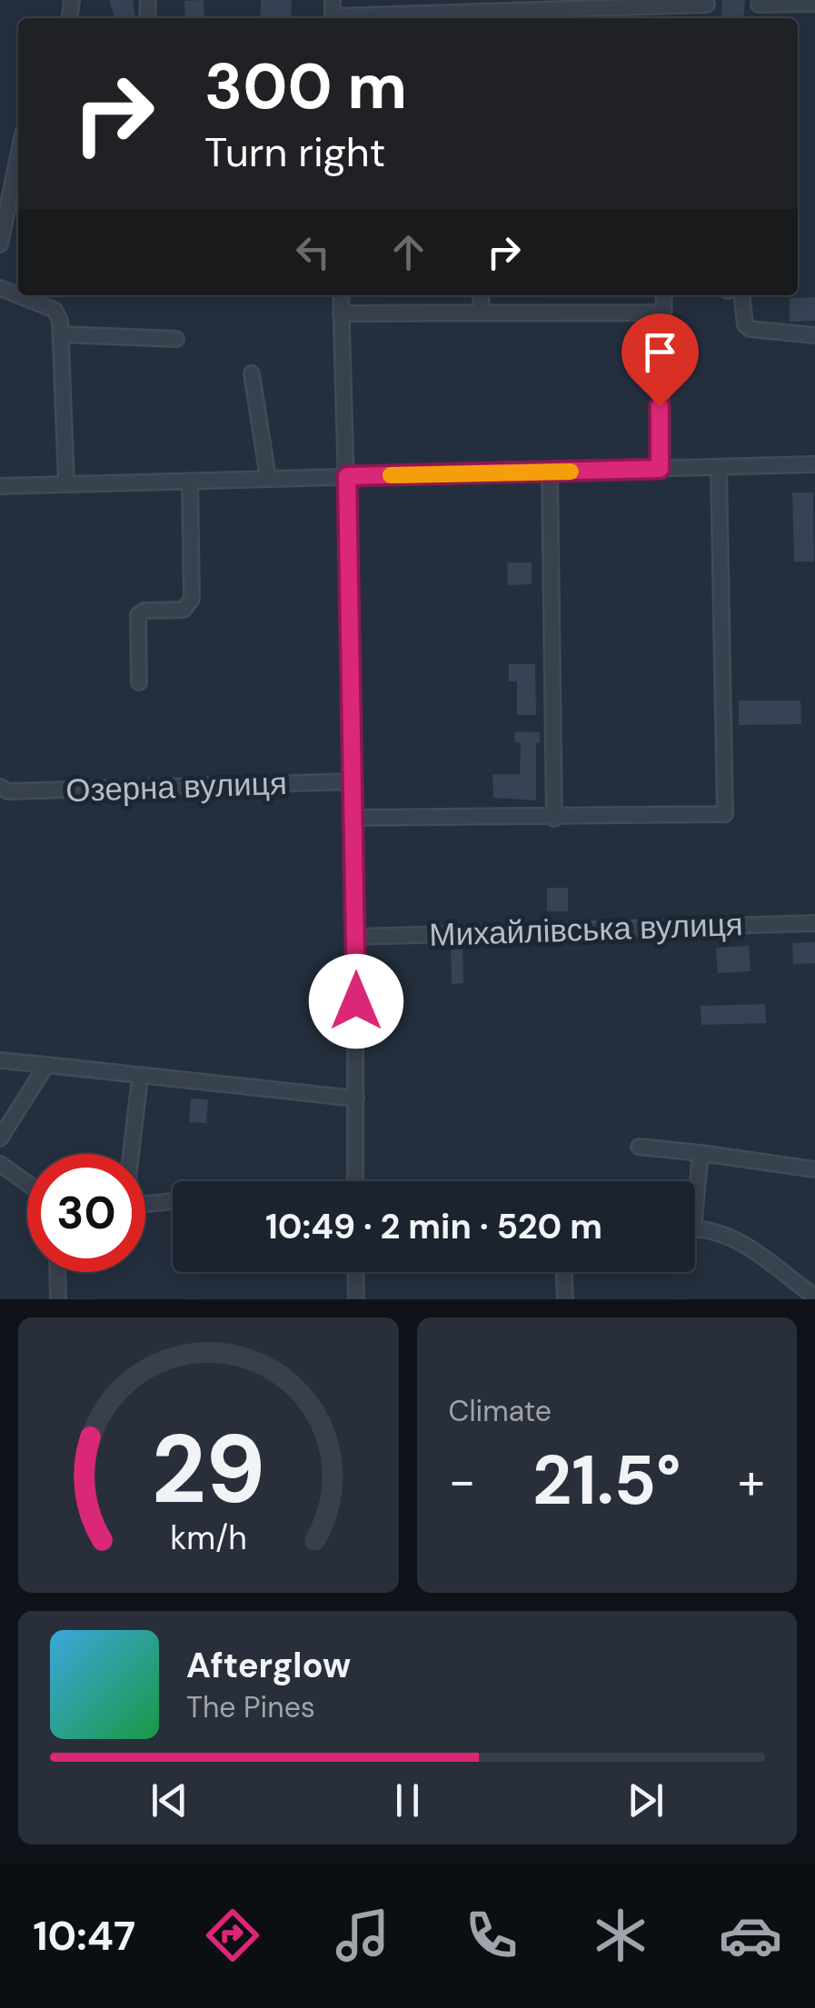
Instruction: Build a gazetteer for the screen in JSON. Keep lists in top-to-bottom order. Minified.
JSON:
{"streets":{"street":["Озерна вулиця","Михайлівська вулиця"]},"page":{"turn":["300 m","Turn right"],"limit":"30","trip":"10:49 · 2 min · 520 m","tile":"Climate","heat":["−","21.5°","+"],"song":["Afterglow","The Pines"],"tabs":"10:47","gauge":["29","km/h"]}}
